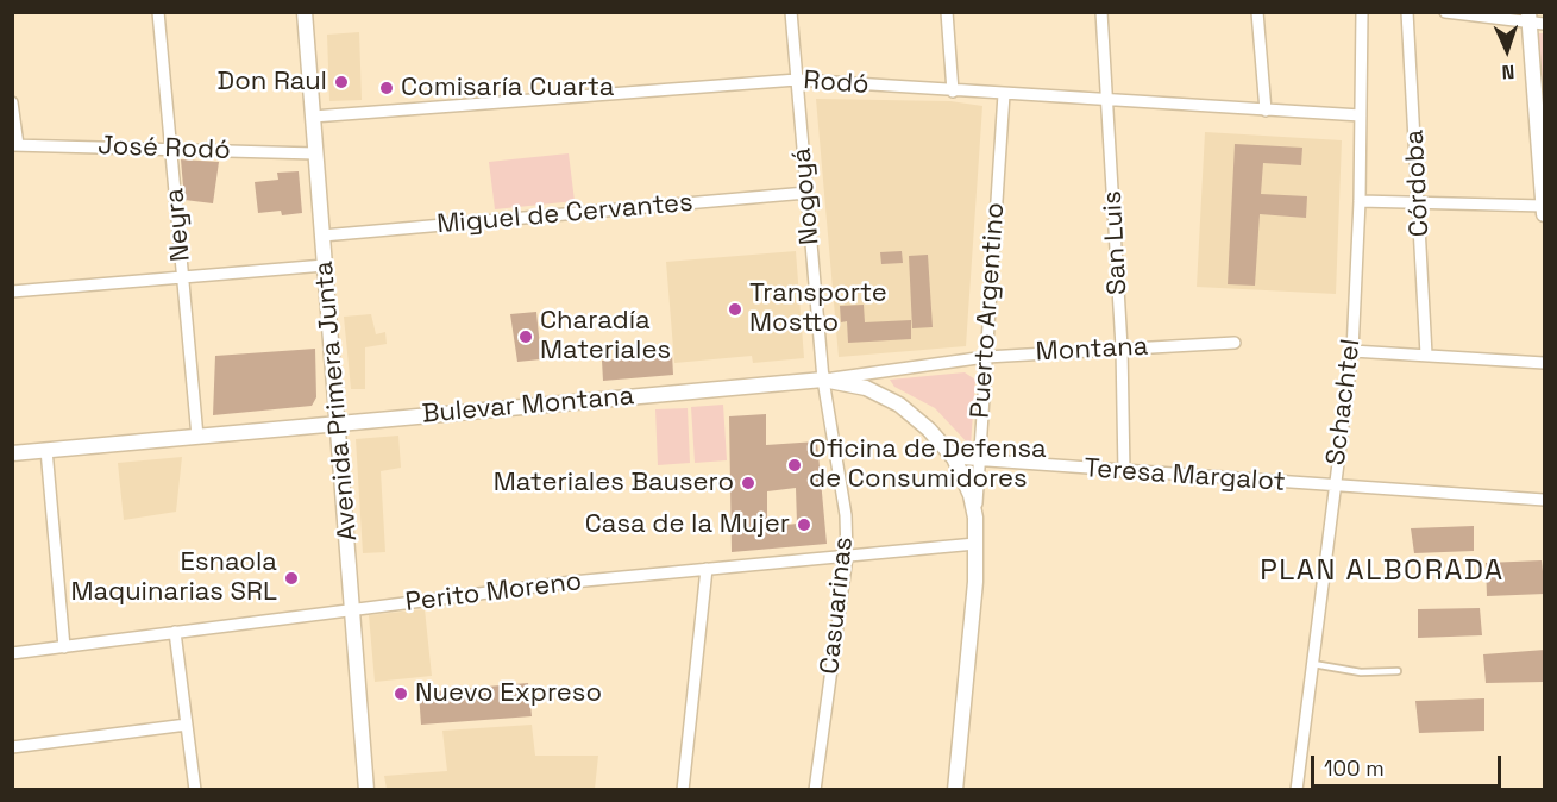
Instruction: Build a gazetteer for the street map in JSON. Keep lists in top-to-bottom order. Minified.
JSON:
{"streets":{"main road":["Puerto Argentino","Avenida Primera Junta","Bulevar Montana"],"street":["Rodó","José Rodó","Córdoba","Nogoyá","Miguel de Cervantes","Neyra","San Luis","Montana","Schachtel","Teresa Margalot","Perito Moreno","Casuarinas"]},"crossings":[["Rodó","Nogoyá"],["Rodó","San Luis"],["Rodó","Puerto Argentino"],["Rodó","Avenida Primera Junta"],["Rodó","Schachtel"],["José Rodó","Neyra"],["José Rodó","Avenida Primera Junta"],["Nogoyá","Miguel de Cervantes"],["Nogoyá","Montana"],["Nogoyá","Bulevar Montana"],["Nogoyá","Casuarinas"],["Miguel de Cervantes","Avenida Primera Junta"],["Neyra","Bulevar Montana"],["San Luis","Montana"],["San Luis","Teresa Margalot"],["Puerto Argentino","Montana"],["Puerto Argentino","Bulevar Montana"],["Puerto Argentino","Teresa Margalot"],["Puerto Argentino","Perito Moreno"],["Montana","Bulevar Montana"],["Montana","Casuarinas"],["Avenida Primera Junta","Bulevar Montana"],["Avenida Primera Junta","Perito Moreno"],["Schachtel","Teresa Margalot"],["Bulevar Montana","Teresa Margalot"],["Bulevar Montana","Casuarinas"],["Perito Moreno","Casuarinas"]],"districts":["PLAN ALBORADA"],"places":["Don Raul","Comisaría Cuarta","Transporte Mostto","Charadía Materiales","Oficina de Defensa de Consumidores","Materiales Bausero","Casa de la Mujer","Esnaola Maquinarias SRL","Nuevo Expreso"],"scale_bar":"100 m","north":"bottom"}
